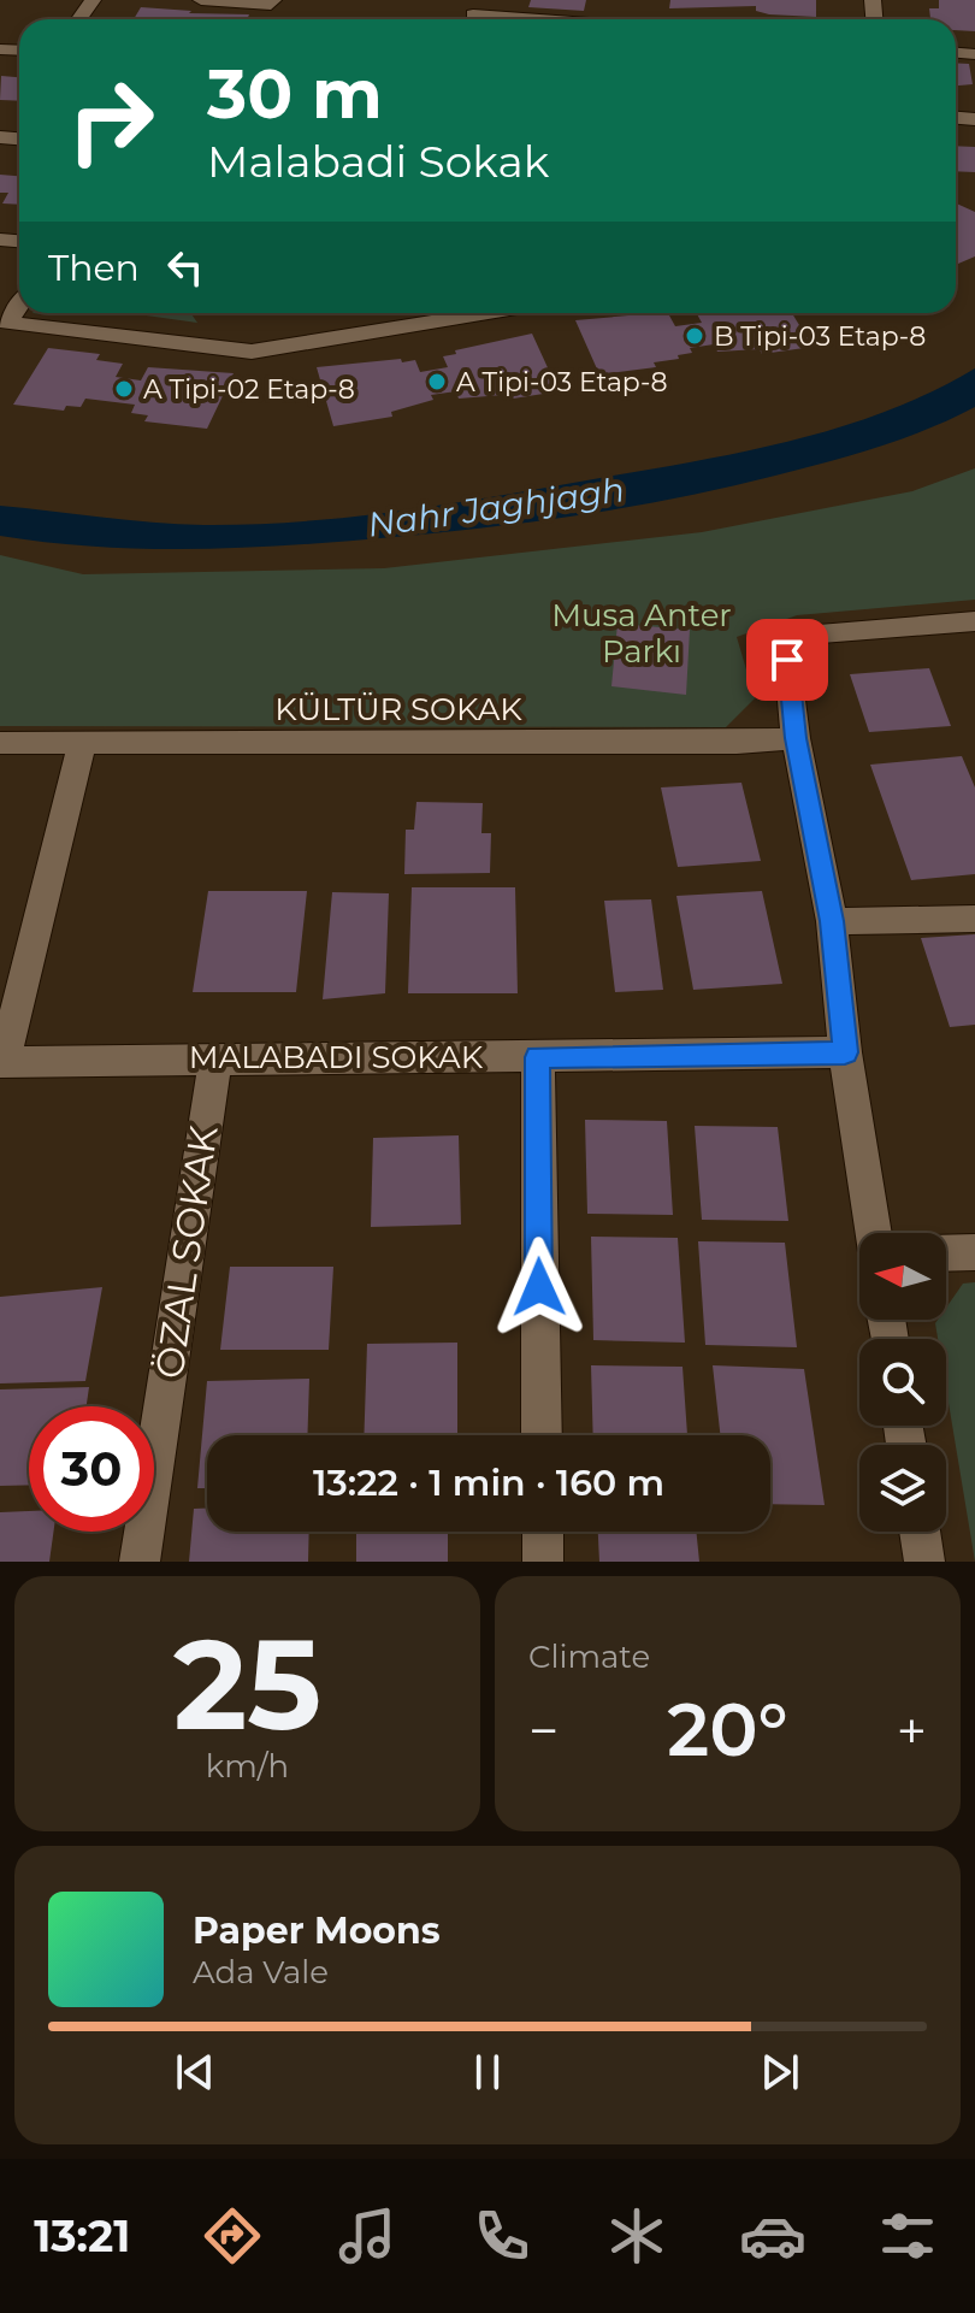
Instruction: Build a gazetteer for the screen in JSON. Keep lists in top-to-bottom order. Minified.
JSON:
{"streets":{"street":["KÜLTÜR SOKAK","MALABADI SOKAK","ÖZAL SOKAK"]},"crossings":[["MALABADI SOKAK","ÖZAL SOKAK"]],"water":["Nahr Jaghjagh"],"parks":["Musa Anter Parkı"],"places":["B Tipi-03 Etap-8","A Tipi-03 Etap-8","A Tipi-02 Etap-8"],"north":"left","page":{"turn":["30 m","Malabadi Sokak"],"then":"Then","limit":"30","trip":"13:22 · 1 min · 160 m","tile":[["25","km/h"],"Climate"],"heat":["−","20°","+"],"song":["Paper Moons","Ada Vale"],"tabs":"13:21"}}
